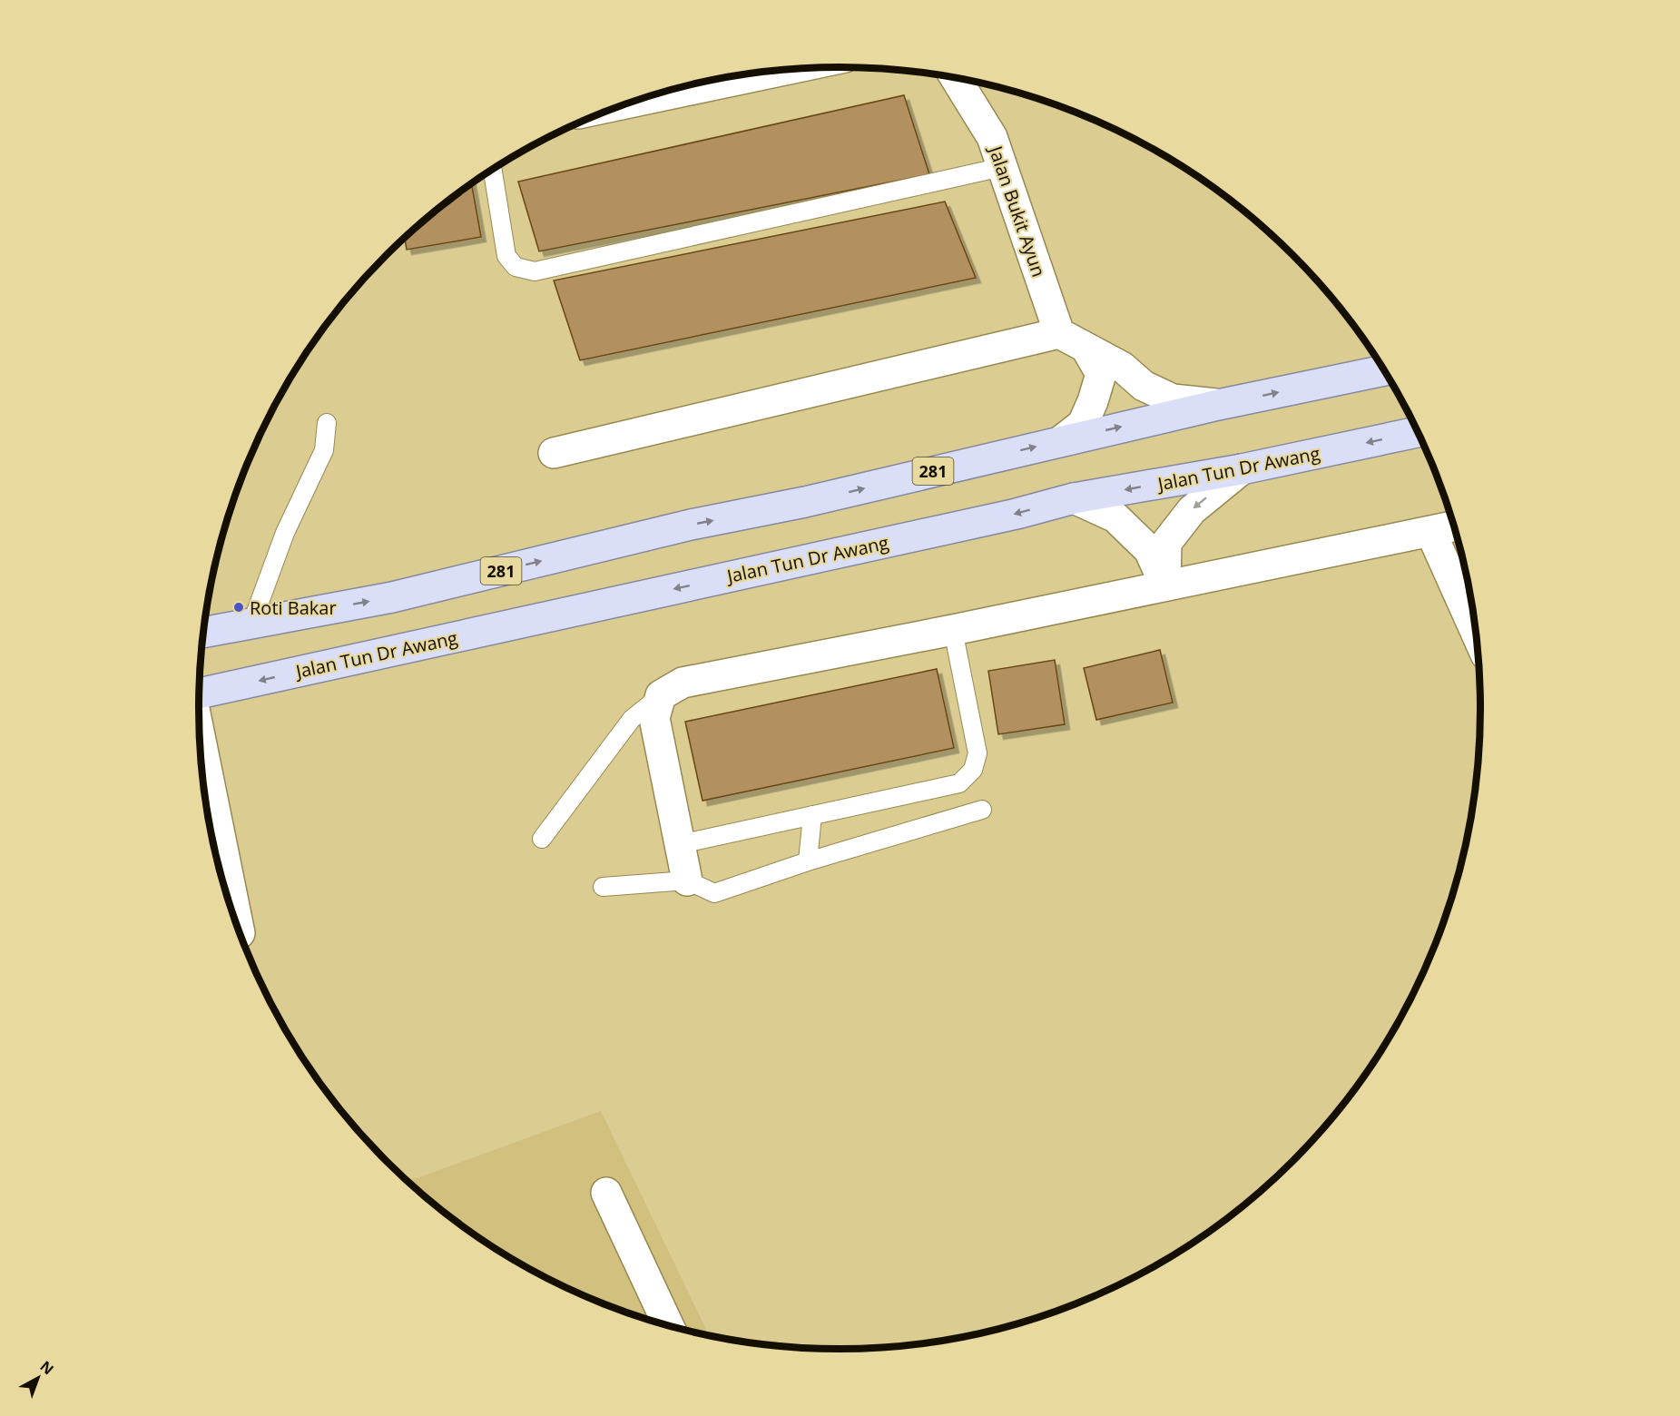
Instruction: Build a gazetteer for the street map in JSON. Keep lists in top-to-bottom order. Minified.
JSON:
{"streets":{"main road":["Jalan Tun Dr Awang","281"],"street":["Jalan Bukit Ayun"]},"places":["Roti Bakar"],"north":"top right"}
